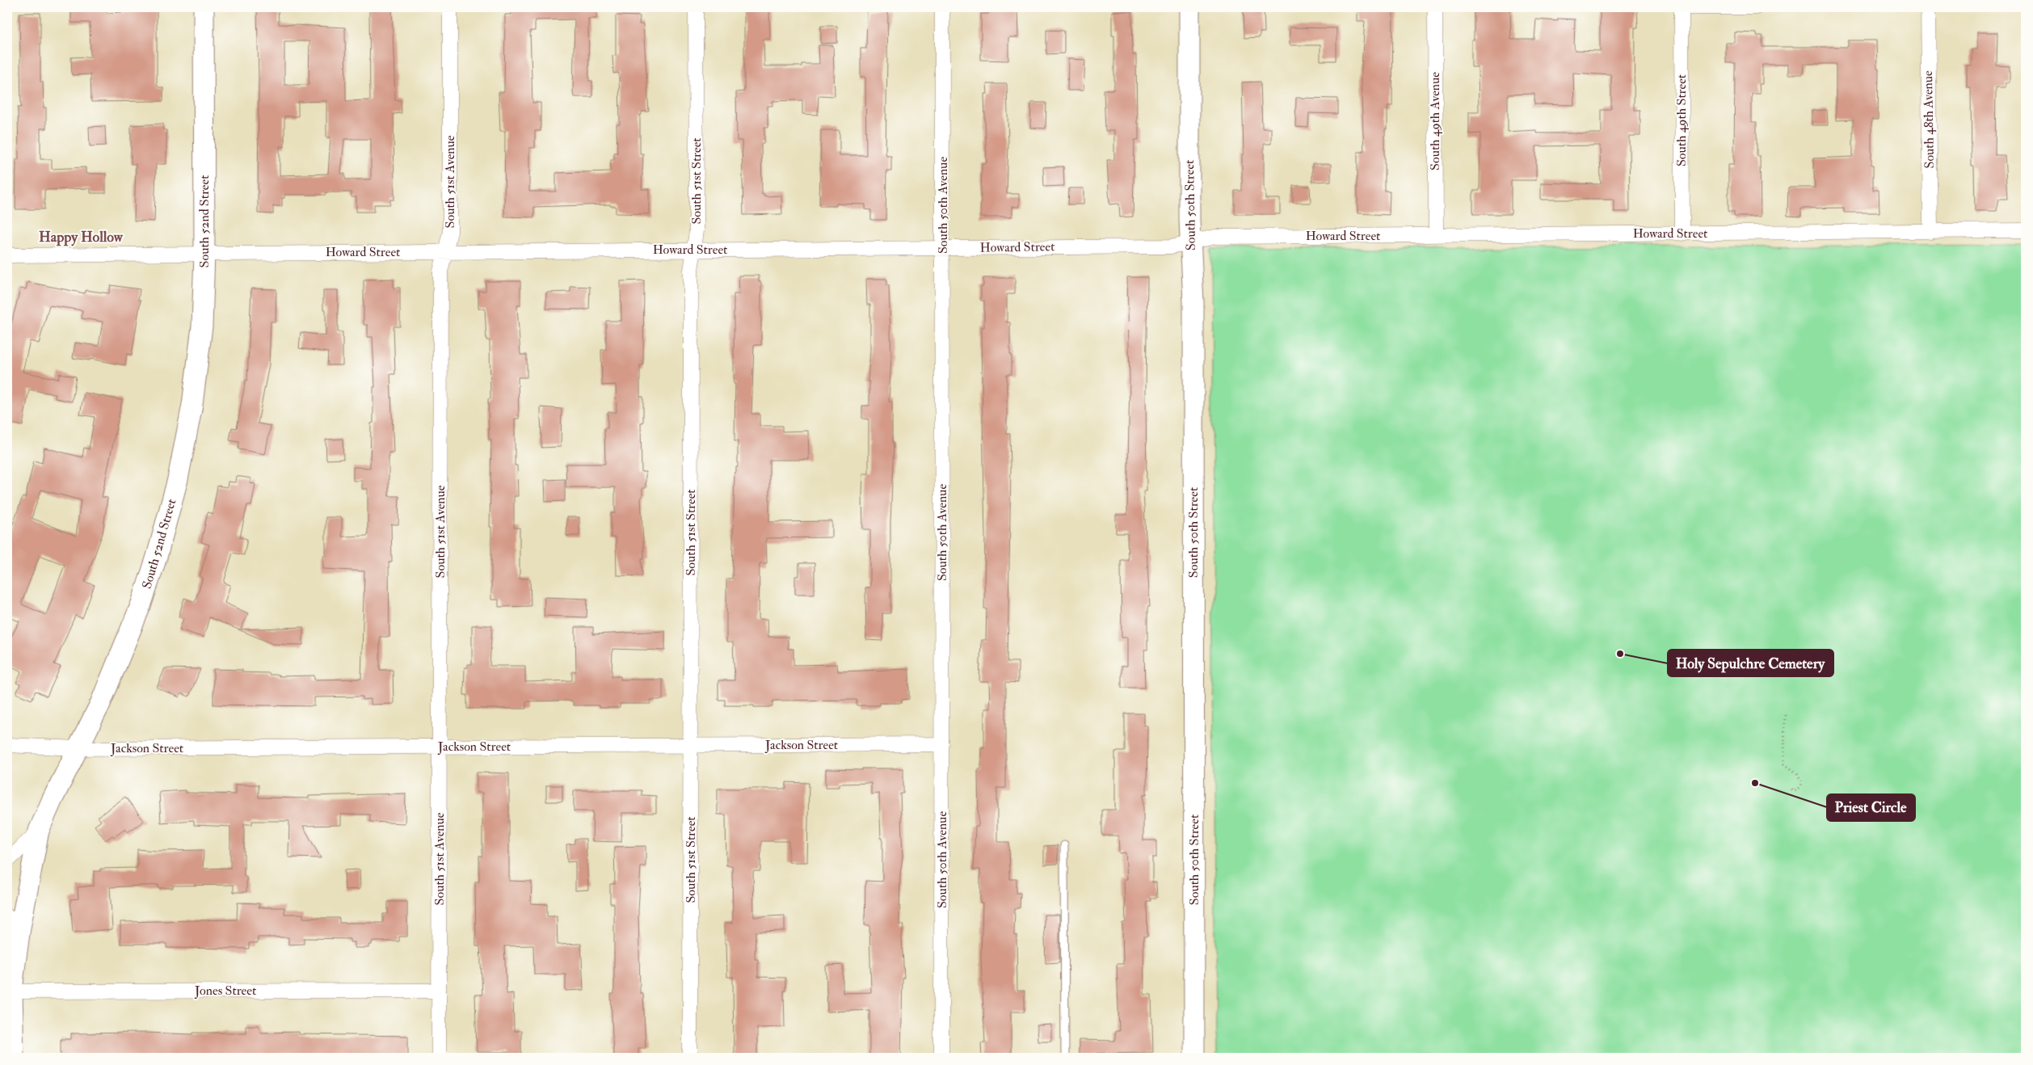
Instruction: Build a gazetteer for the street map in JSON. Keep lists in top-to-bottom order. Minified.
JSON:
{"streets":{"street":["South 48th Avenue","South 49th Street","South 49th Avenue","South 51st Street","South 51st Avenue","South 50th Avenue","South 50th Street","South 52nd Street","Howard Street","Jackson Street","Jones Street"]},"crossings":[["South 48th Avenue","Howard Street"],["South 49th Street","Howard Street"],["South 49th Avenue","Howard Street"],["South 51st Street","Howard Street"],["South 51st Street","Jackson Street"],["South 51st Avenue","Howard Street"],["South 51st Avenue","Jackson Street"],["South 51st Avenue","Jones Street"],["South 50th Avenue","Howard Street"],["South 50th Avenue","Jackson Street"],["South 50th Street","Howard Street"],["South 52nd Street","Howard Street"],["South 52nd Street","Jackson Street"],["South 52nd Street","Jones Street"]],"districts":["Happy Hollow"],"places":["Holy Sepulchre Cemetery","Priest Circle"]}
